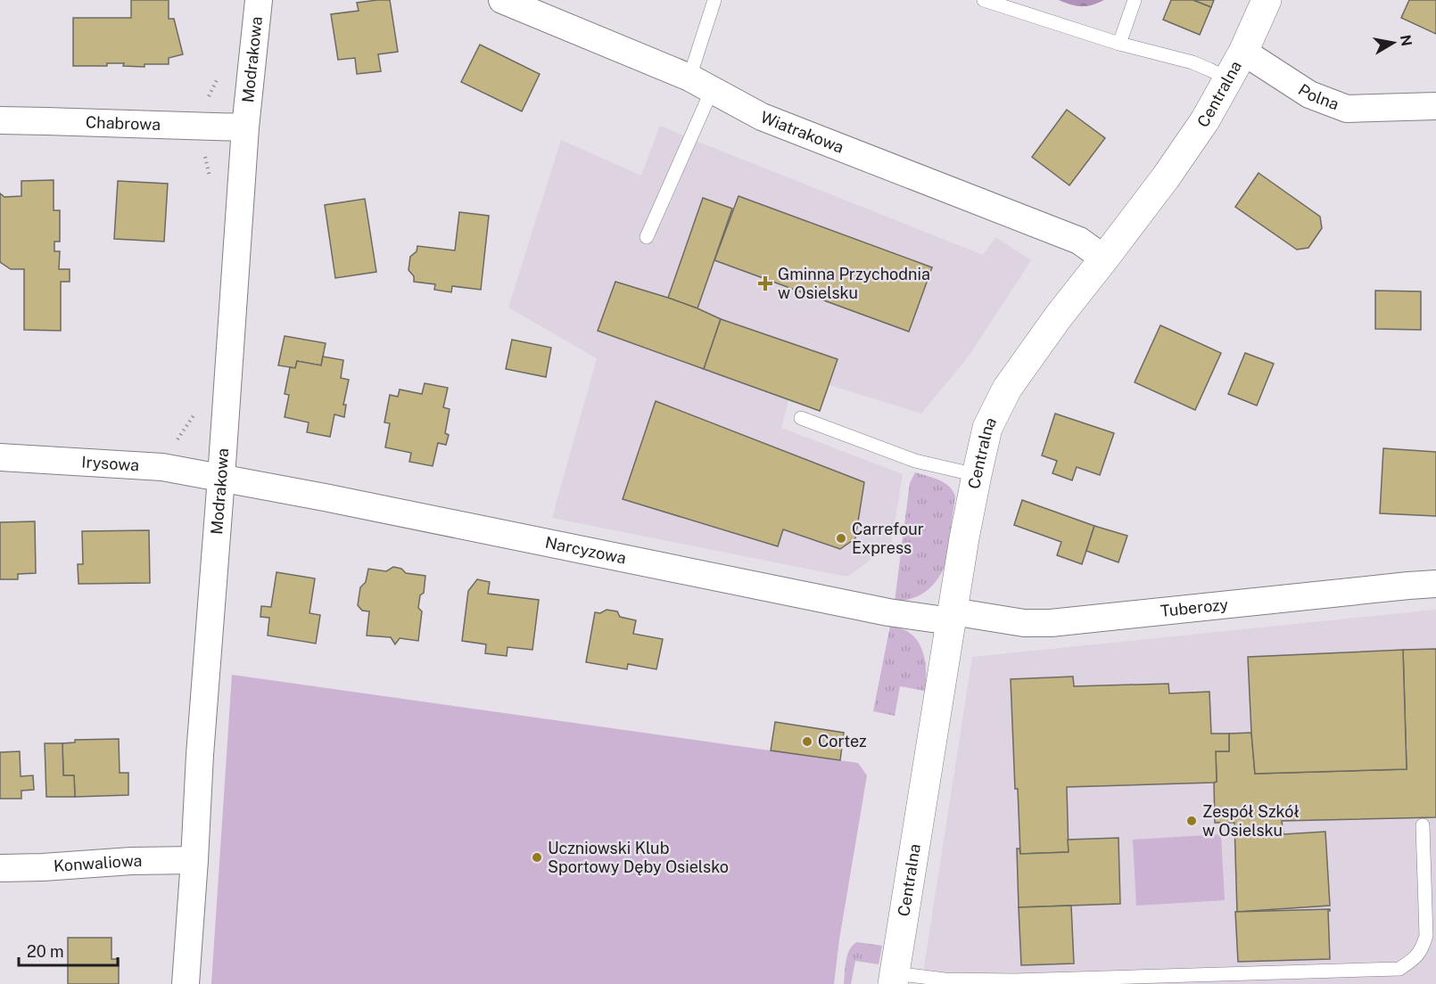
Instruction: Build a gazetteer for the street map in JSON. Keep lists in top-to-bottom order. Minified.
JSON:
{"streets":{"street":["Modrakowa","Centralna","Polna","Chabrowa","Wiatrakowa","Irysowa","Narcyzowa","Tuberozy","Konwaliowa"]},"crossings":[["Modrakowa","Chabrowa"],["Modrakowa","Irysowa"],["Modrakowa","Narcyzowa"],["Modrakowa","Konwaliowa"],["Centralna","Polna"],["Centralna","Wiatrakowa"],["Centralna","Narcyzowa"],["Centralna","Tuberozy"],["Irysowa","Narcyzowa"],["Narcyzowa","Tuberozy"]],"places":{"health":["Gminna Przychodnia w Osielsku"],"other":["Carrefour Express","Cortez","Zespół Szkół w Osielsku","Uczniowski Klub Sportowy Dęby Osielsko"]},"scale_bar":"20 m","north":"right"}
